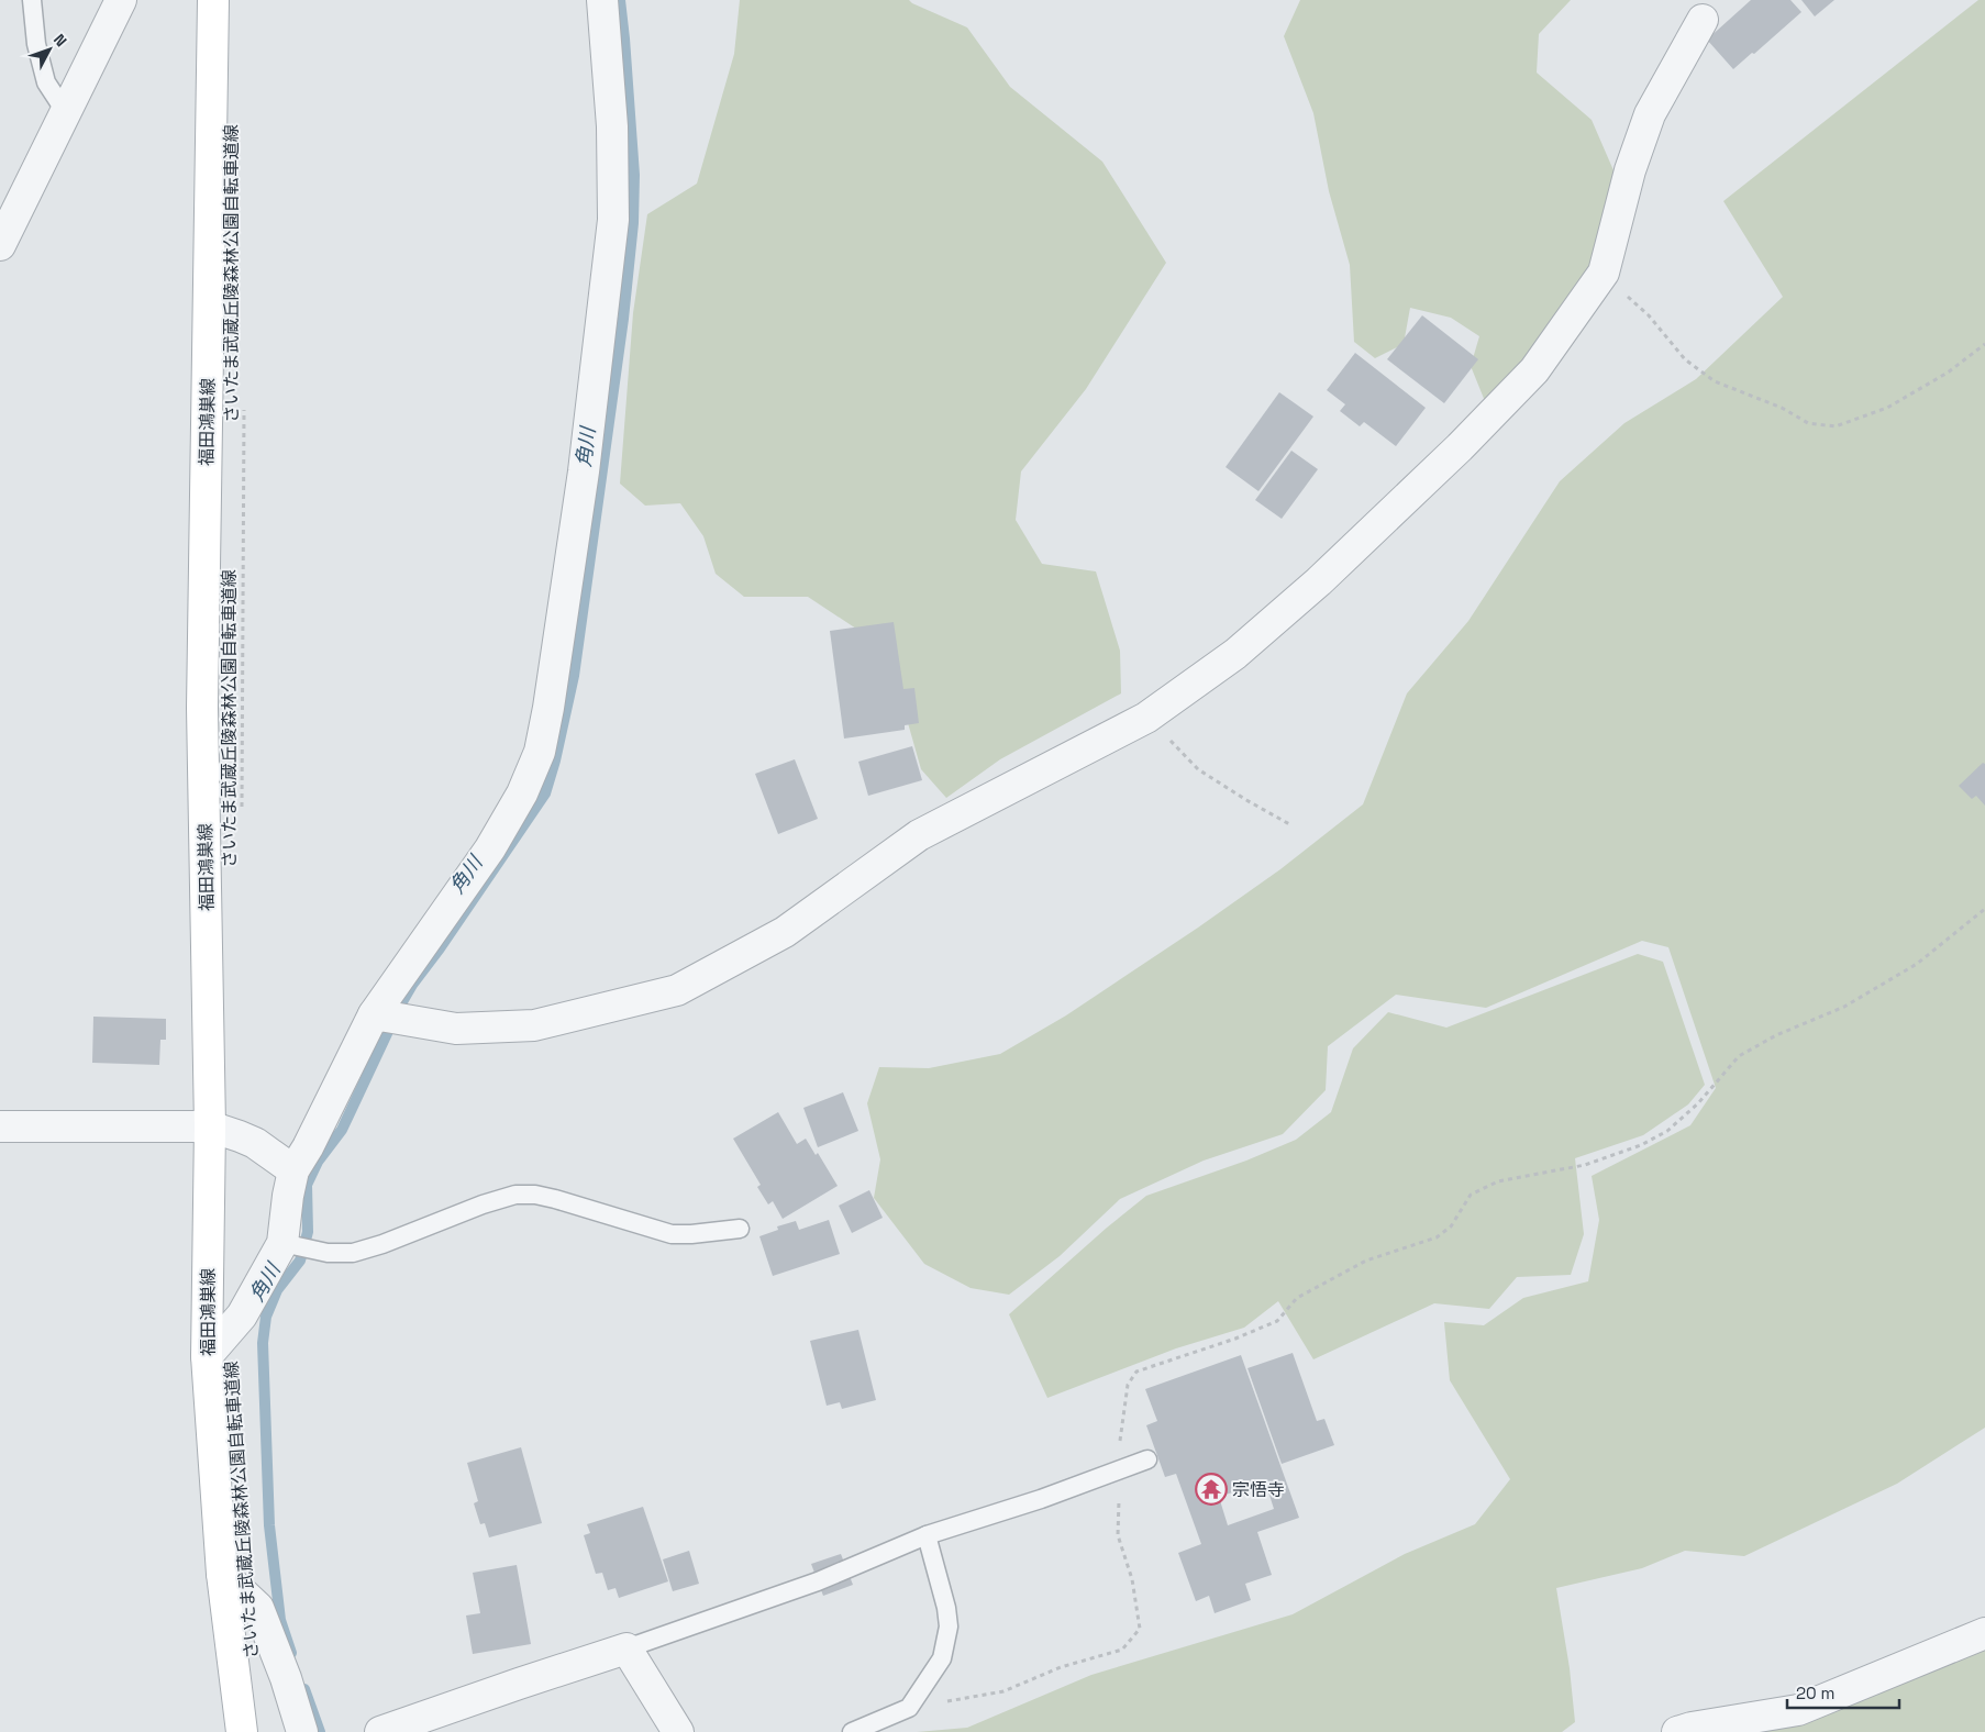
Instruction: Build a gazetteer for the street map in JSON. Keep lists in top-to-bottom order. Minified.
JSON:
{"streets":{"main road":["福田鴻巣線"],"path":["さいたま武蔵丘陵森林公園自転車道線"]},"water":["角川"],"places":{"temple":["宗悟寺"]},"scale_bar":"20 m","north":"top right"}
